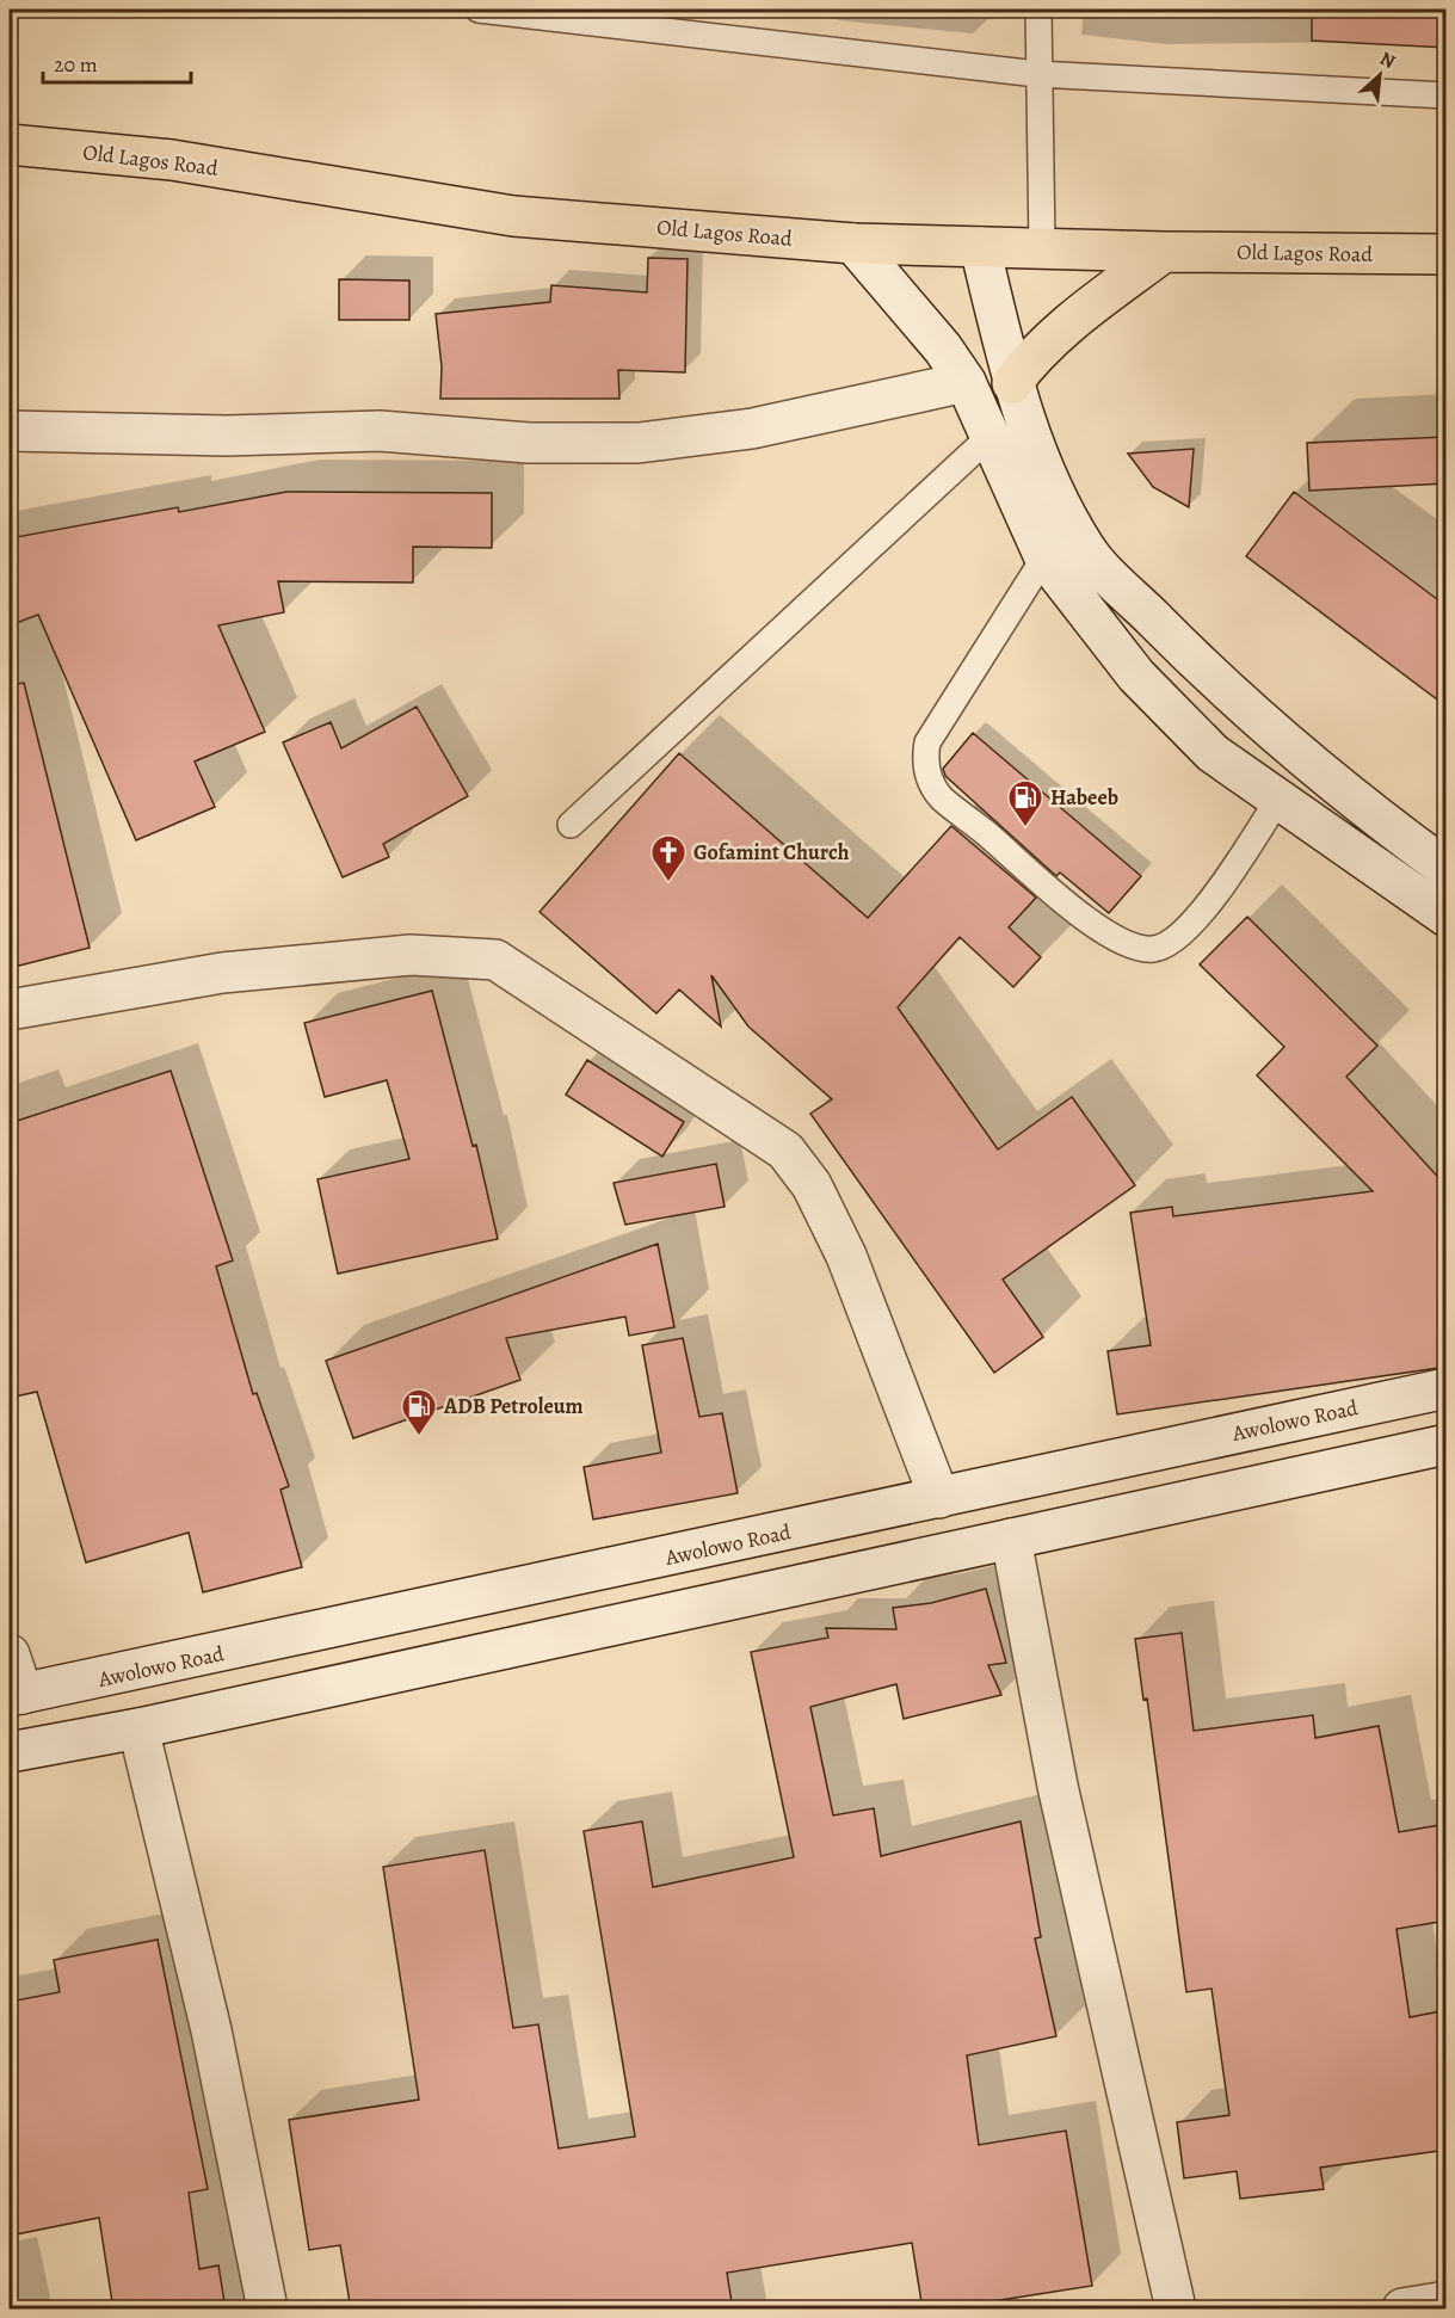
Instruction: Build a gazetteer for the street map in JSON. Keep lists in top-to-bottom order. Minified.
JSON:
{"streets":{"main road":["Old Lagos Road","Awolowo Road"]},"places":{"fuel station":["Habeeb","ADB Petroleum"],"church":["Gofamint Church"]},"scale_bar":"20 m","north":"top right"}
